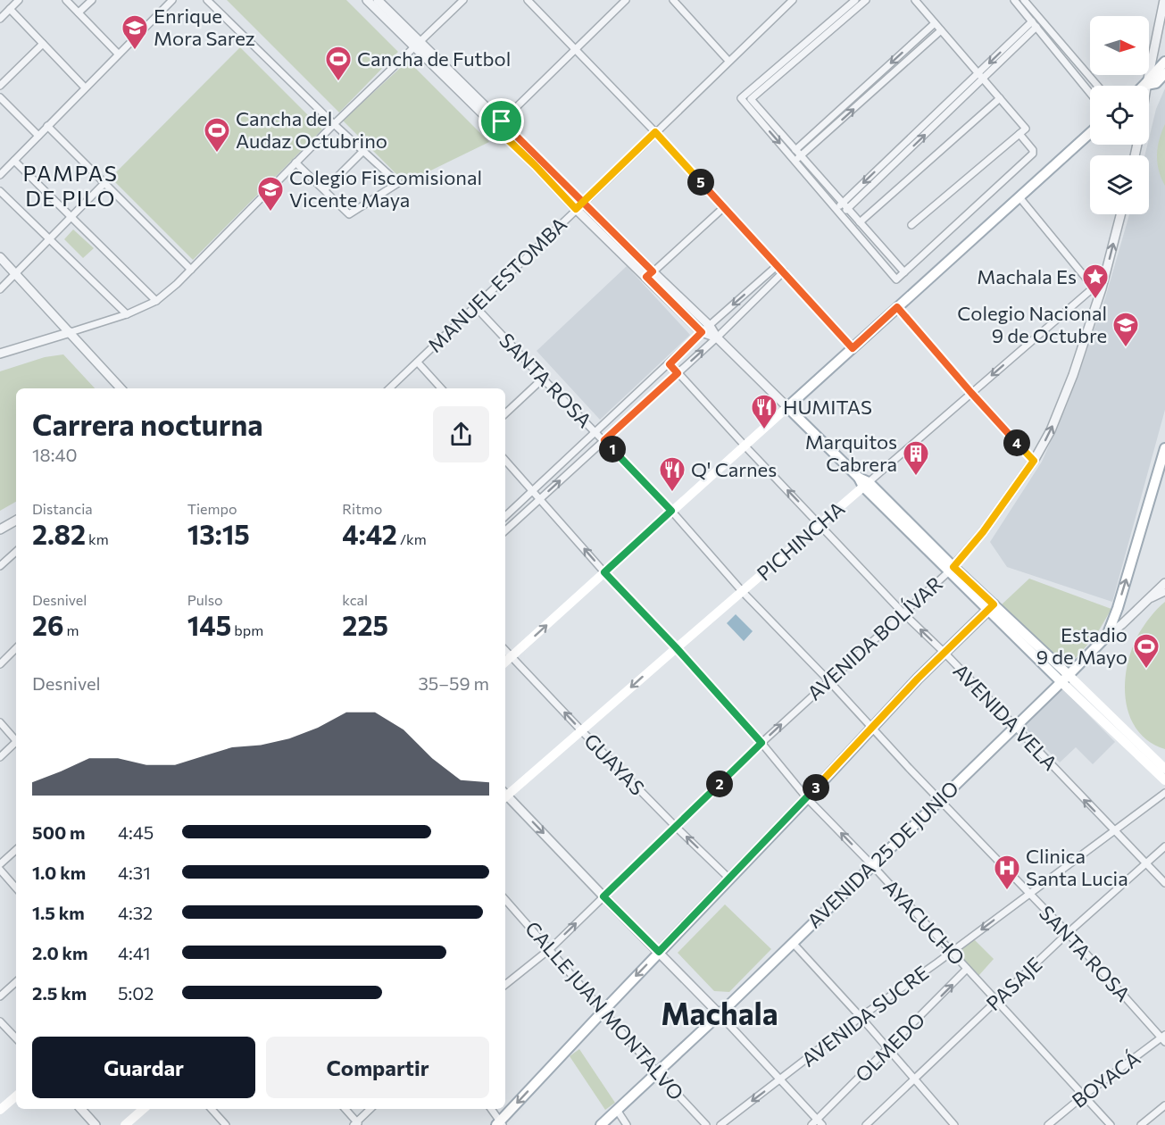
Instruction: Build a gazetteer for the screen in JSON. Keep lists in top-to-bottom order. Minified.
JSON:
{"streets":{"main road":["PICHINCHA","AVENIDA 25 DE JUNIO"],"street":["MANUEL ESTOMBA","SANTA ROSA","AVENIDA BOLÍVAR","AVENIDA VELA","GUAYAS","AYACUCHO","PASAJE","CALLE JUAN MONTALVO","AVENIDA SUCRE","OLMEDO","BOYACÁ"]},"crossings":[["MANUEL ESTOMBA","SANTA ROSA"],["SANTA ROSA","PICHINCHA"],["SANTA ROSA","AVENIDA BOLÍVAR"],["SANTA ROSA","AVENIDA 25 DE JUNIO"],["SANTA ROSA","PASAJE"],["SANTA ROSA","AVENIDA SUCRE"],["SANTA ROSA","BOYACÁ"],["PICHINCHA","AVENIDA BOLÍVAR"],["PICHINCHA","AVENIDA VELA"],["PICHINCHA","GUAYAS"],["PICHINCHA","AYACUCHO"],["AVENIDA BOLÍVAR","AVENIDA VELA"],["AVENIDA BOLÍVAR","GUAYAS"],["AVENIDA BOLÍVAR","AYACUCHO"],["AVENIDA BOLÍVAR","CALLE JUAN MONTALVO"],["AVENIDA VELA","AVENIDA 25 DE JUNIO"],["AVENIDA VELA","PASAJE"],["AVENIDA VELA","AVENIDA SUCRE"],["AVENIDA 25 DE JUNIO","AYACUCHO"],["AVENIDA 25 DE JUNIO","CALLE JUAN MONTALVO"],["AYACUCHO","PASAJE"],["AYACUCHO","AVENIDA SUCRE"],["AYACUCHO","OLMEDO"],["AYACUCHO","BOYACÁ"]],"one_way":["PICHINCHA","AVENIDA BOLÍVAR","AVENIDA VELA","GUAYAS","OLMEDO"],"districts":["PAMPAS DE PILO","Machala"],"places":{"school or university":["Enrique Mora Sarez","Colegio Fiscomisional Vicente Maya","Colegio Nacional 9 de Octubre"],"sports":["Cancha de Futbol","Cancha del Audaz Octubrino","Estadio 9 de Mayo"],"place":["Machala Es"],"restaurant":["HUMITAS","Q' Carnes"],"building":["Marquitos Cabrera"],"hospital":["Clinica Santa Lucia"]},"north":"right","page":{"pins":["5","4","1","2","3"],"heading":["Carrera nocturna","18:40"],"stats":[["Distancia","2.82 km"],["Tiempo","13:15"],["Ritmo","4:42 /km"],["Desnivel","26 m"],["Pulso","145 bpm"],["kcal","225"]],"chart":["Desnivel","35–59 m"],"list":[{"name":"500 m","note":"4:45"},{"name":"1.0 km","note":"4:31"},{"name":"1.5 km","note":"4:32"},{"name":"2.0 km","note":"4:41"},{"name":"2.5 km","note":"5:02"}],"buttons":["Guardar","Compartir"]}}
